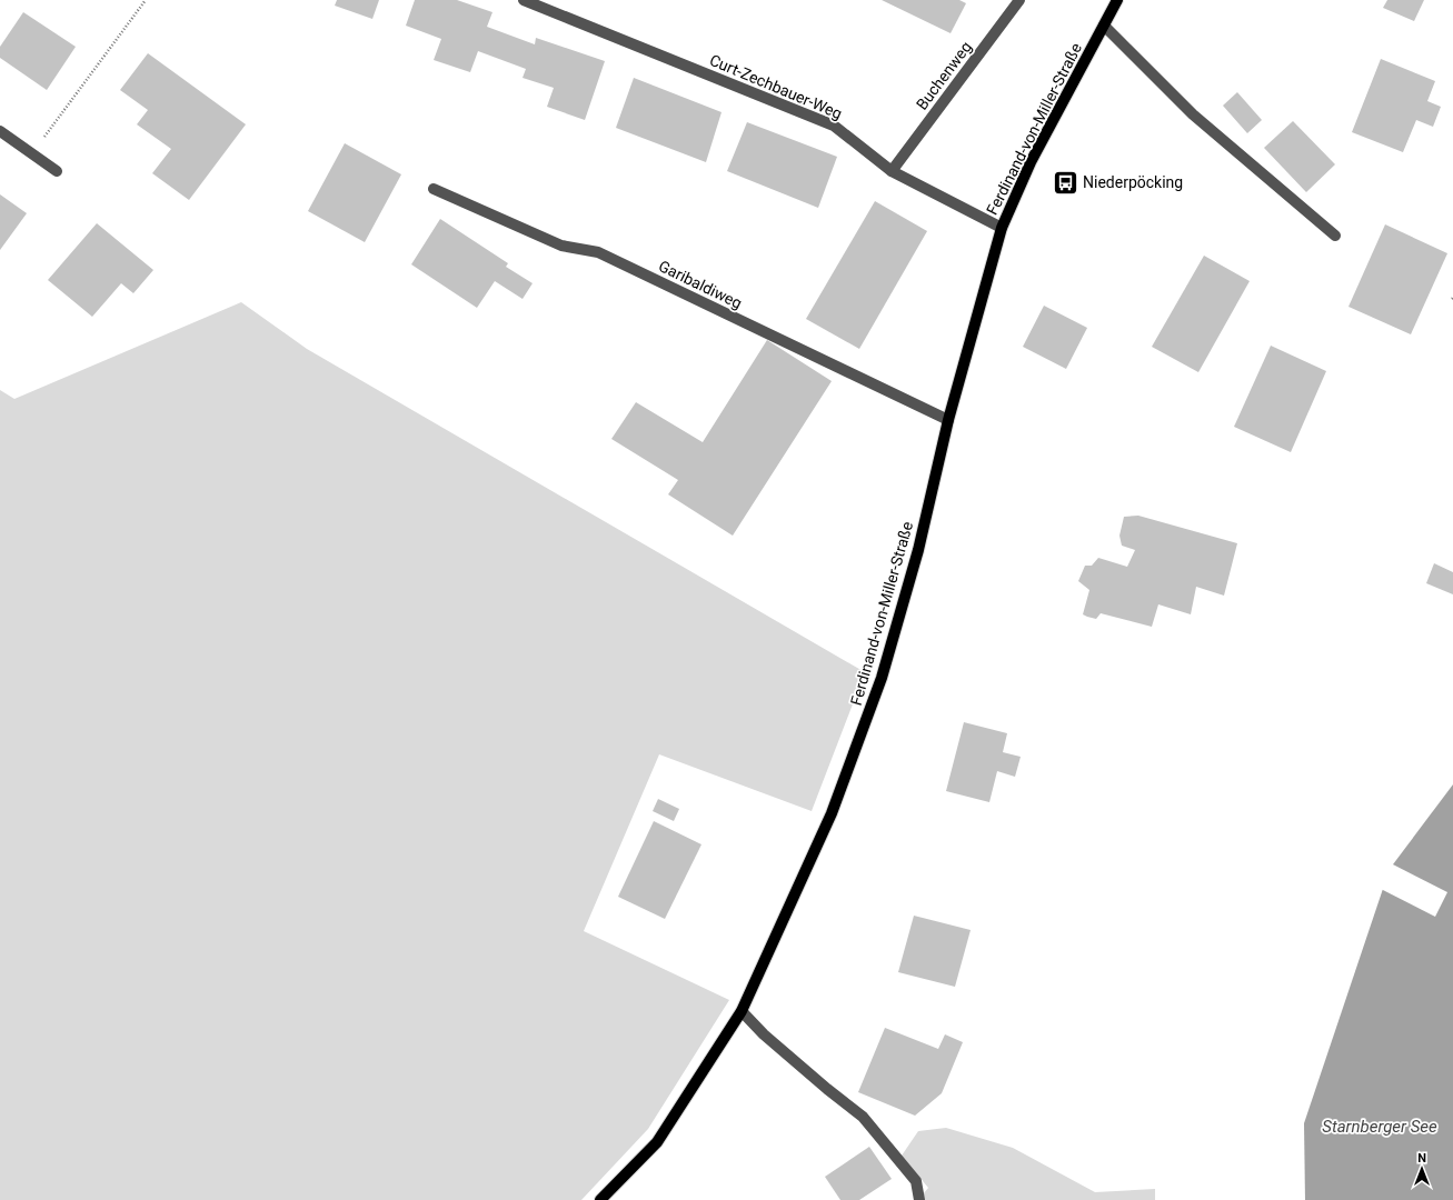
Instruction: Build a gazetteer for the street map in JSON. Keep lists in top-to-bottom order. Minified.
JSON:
{"streets":{"main road":["Ferdinand-von-Miller-Straße"],"street":["Buchenweg","Curt-Zechbauer-Weg","Garibaldiweg"]},"crossings":[["Buchenweg","Curt-Zechbauer-Weg"],["Curt-Zechbauer-Weg","Ferdinand-von-Miller-Straße"],["Ferdinand-von-Miller-Straße","Garibaldiweg"]],"water":["Starnberger See"],"places":{"bus stop":["Niederpöcking"]},"north":"top"}
